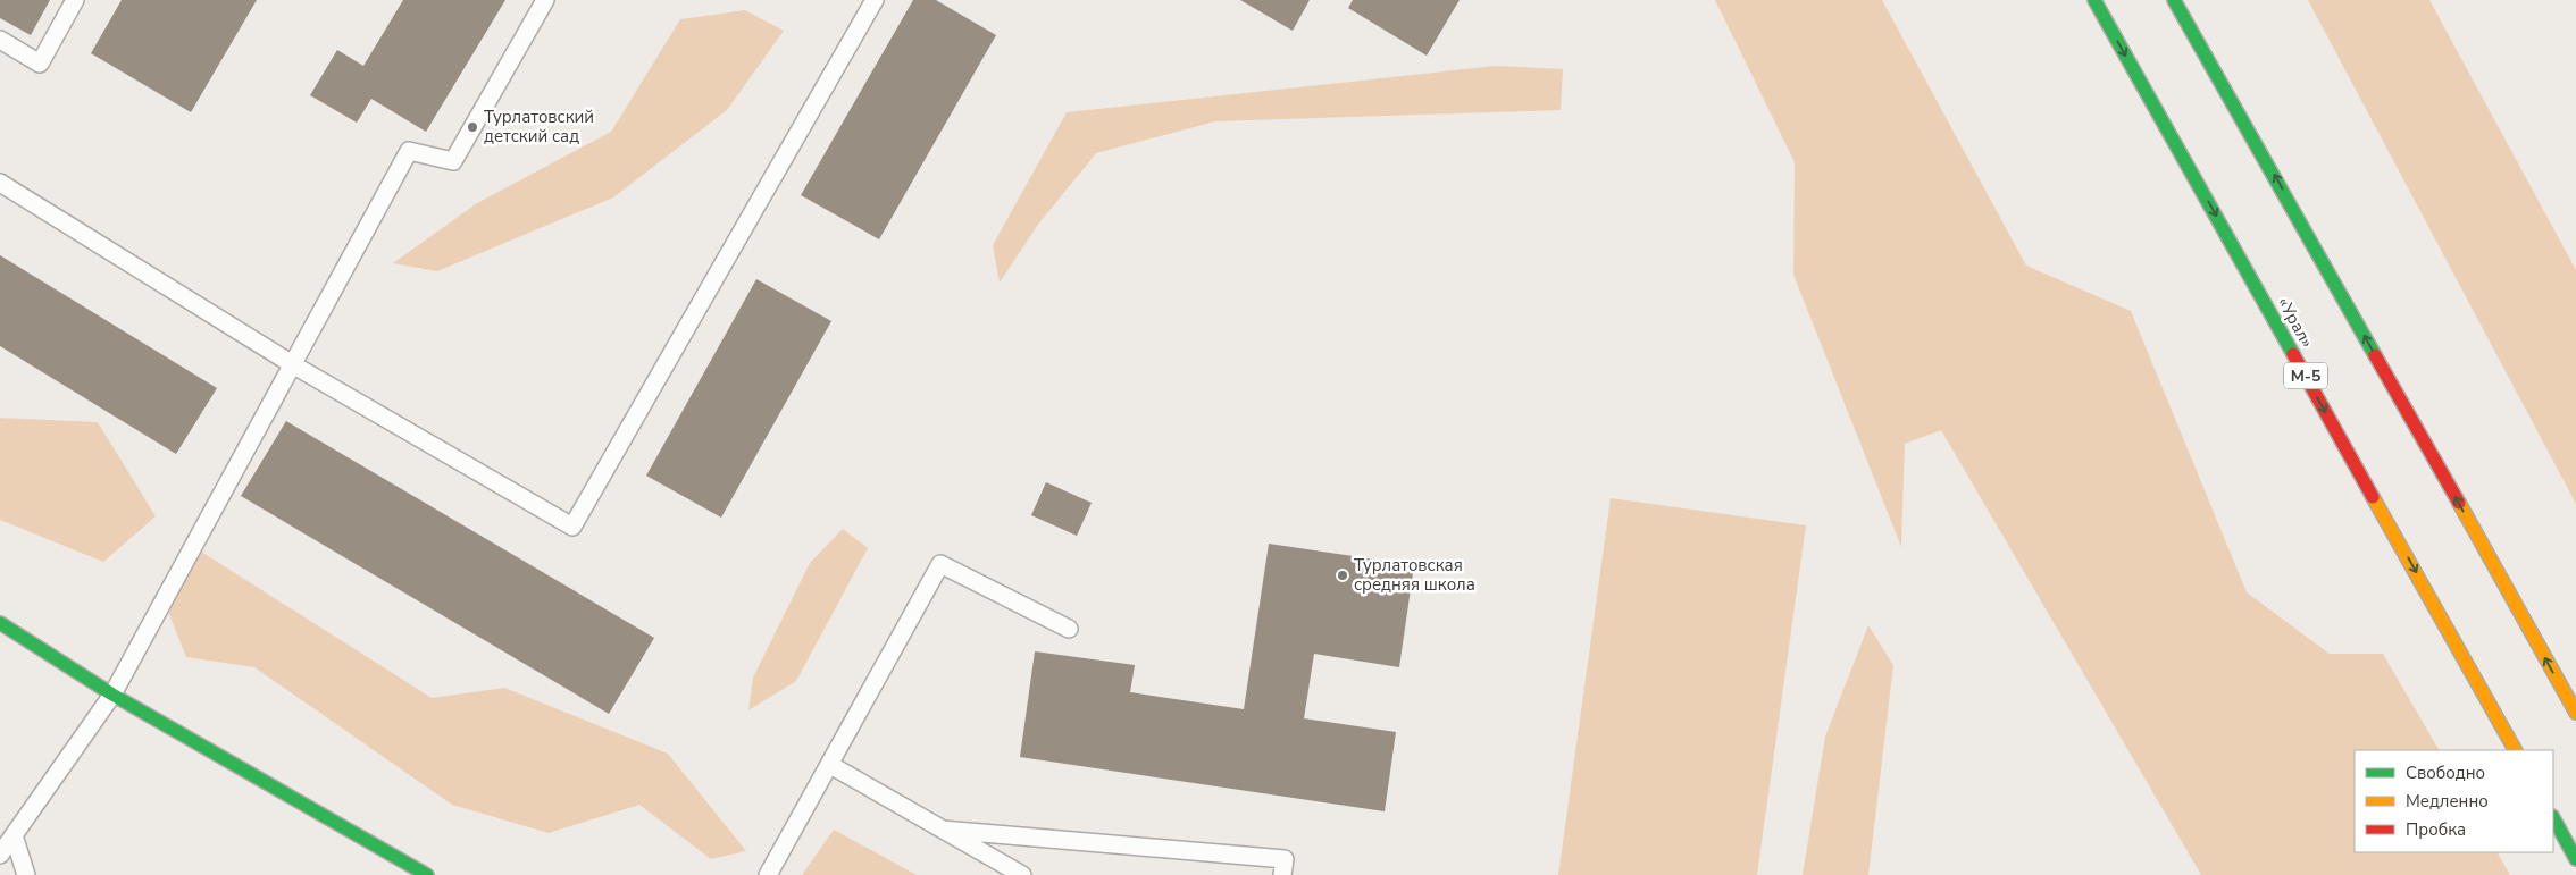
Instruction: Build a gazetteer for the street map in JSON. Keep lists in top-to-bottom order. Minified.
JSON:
{"streets":{"main road":["«Урал»","М-5"]},"places":["Турлатовский детский сад","Турлатовская средняя школа"],"legend":["Свободно","Медленно","Пробка"]}
